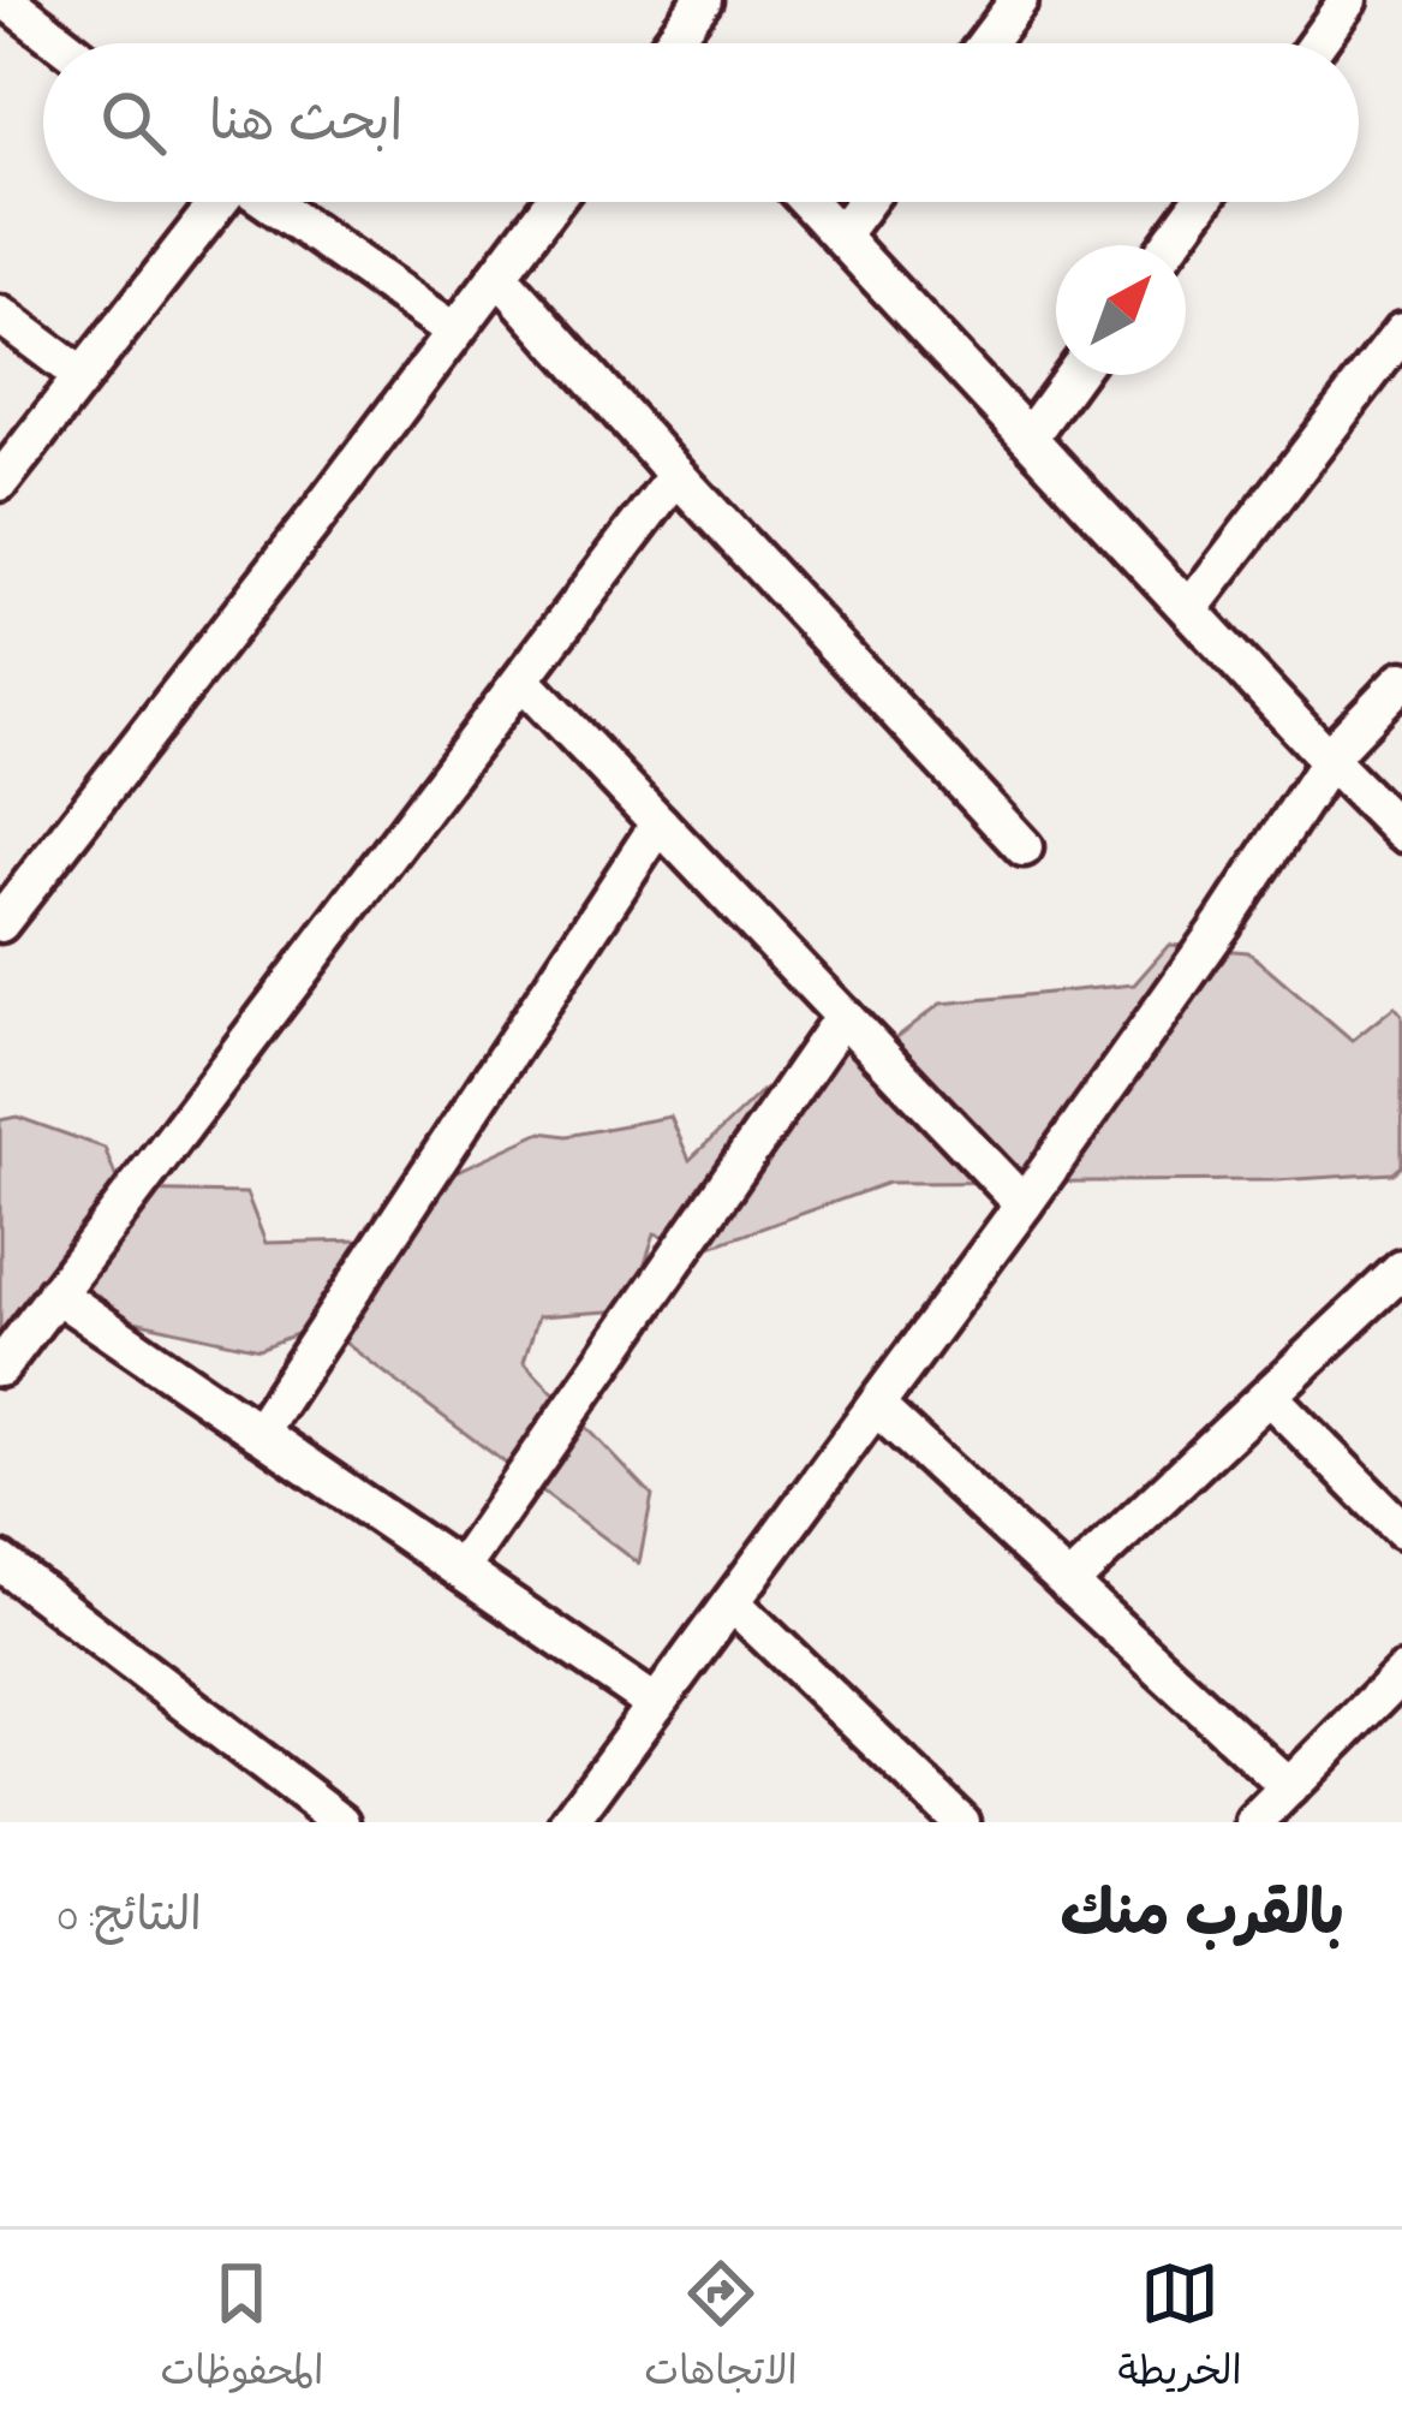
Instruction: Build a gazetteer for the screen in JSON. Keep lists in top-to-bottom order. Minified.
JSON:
{"north":"top right","page":{"search":"ابحث هنا","heading":["بالقرب منك","النتائج: 0"],"nav":["الخريطة","الاتجاهات","المحفوظات"]}}
